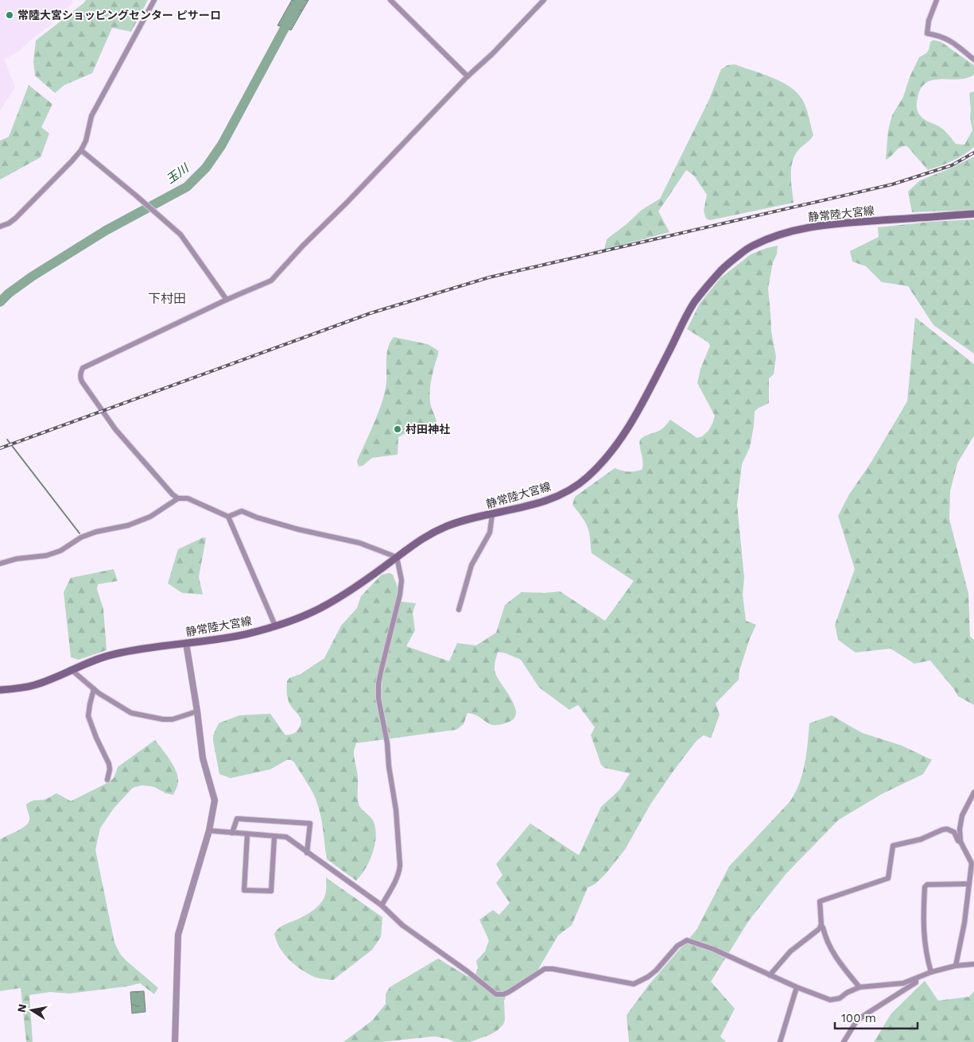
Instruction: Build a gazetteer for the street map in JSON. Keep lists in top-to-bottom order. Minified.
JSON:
{"streets":{"main road":["静常陸大宮線"]},"districts":["下村田"],"water":["玉川"],"places":["常陸大宮ショッピングセンター ピサーロ","村田神社"],"scale_bar":"100 m","north":"left"}
